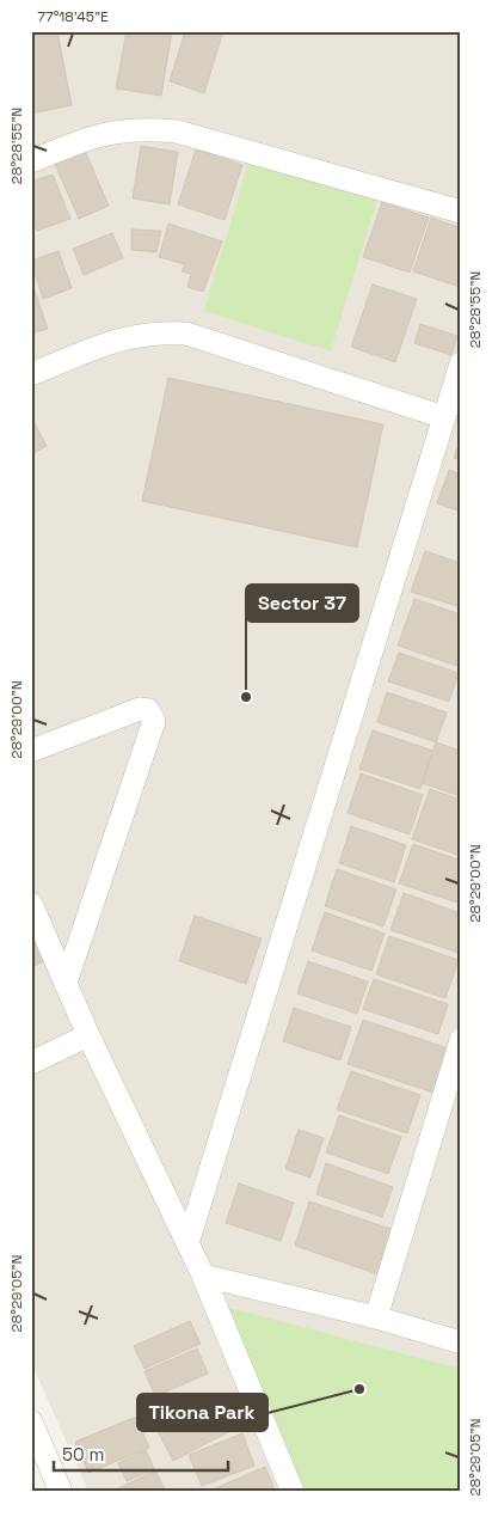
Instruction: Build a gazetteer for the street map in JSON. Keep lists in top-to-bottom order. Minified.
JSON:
{"places":["Sector 37","Tikona Park"],"scale_bar":"50 m","coordinates":["77°18'45\"E","28°28'55\"N","28°29'00\"N","28°29'05\"N"]}
